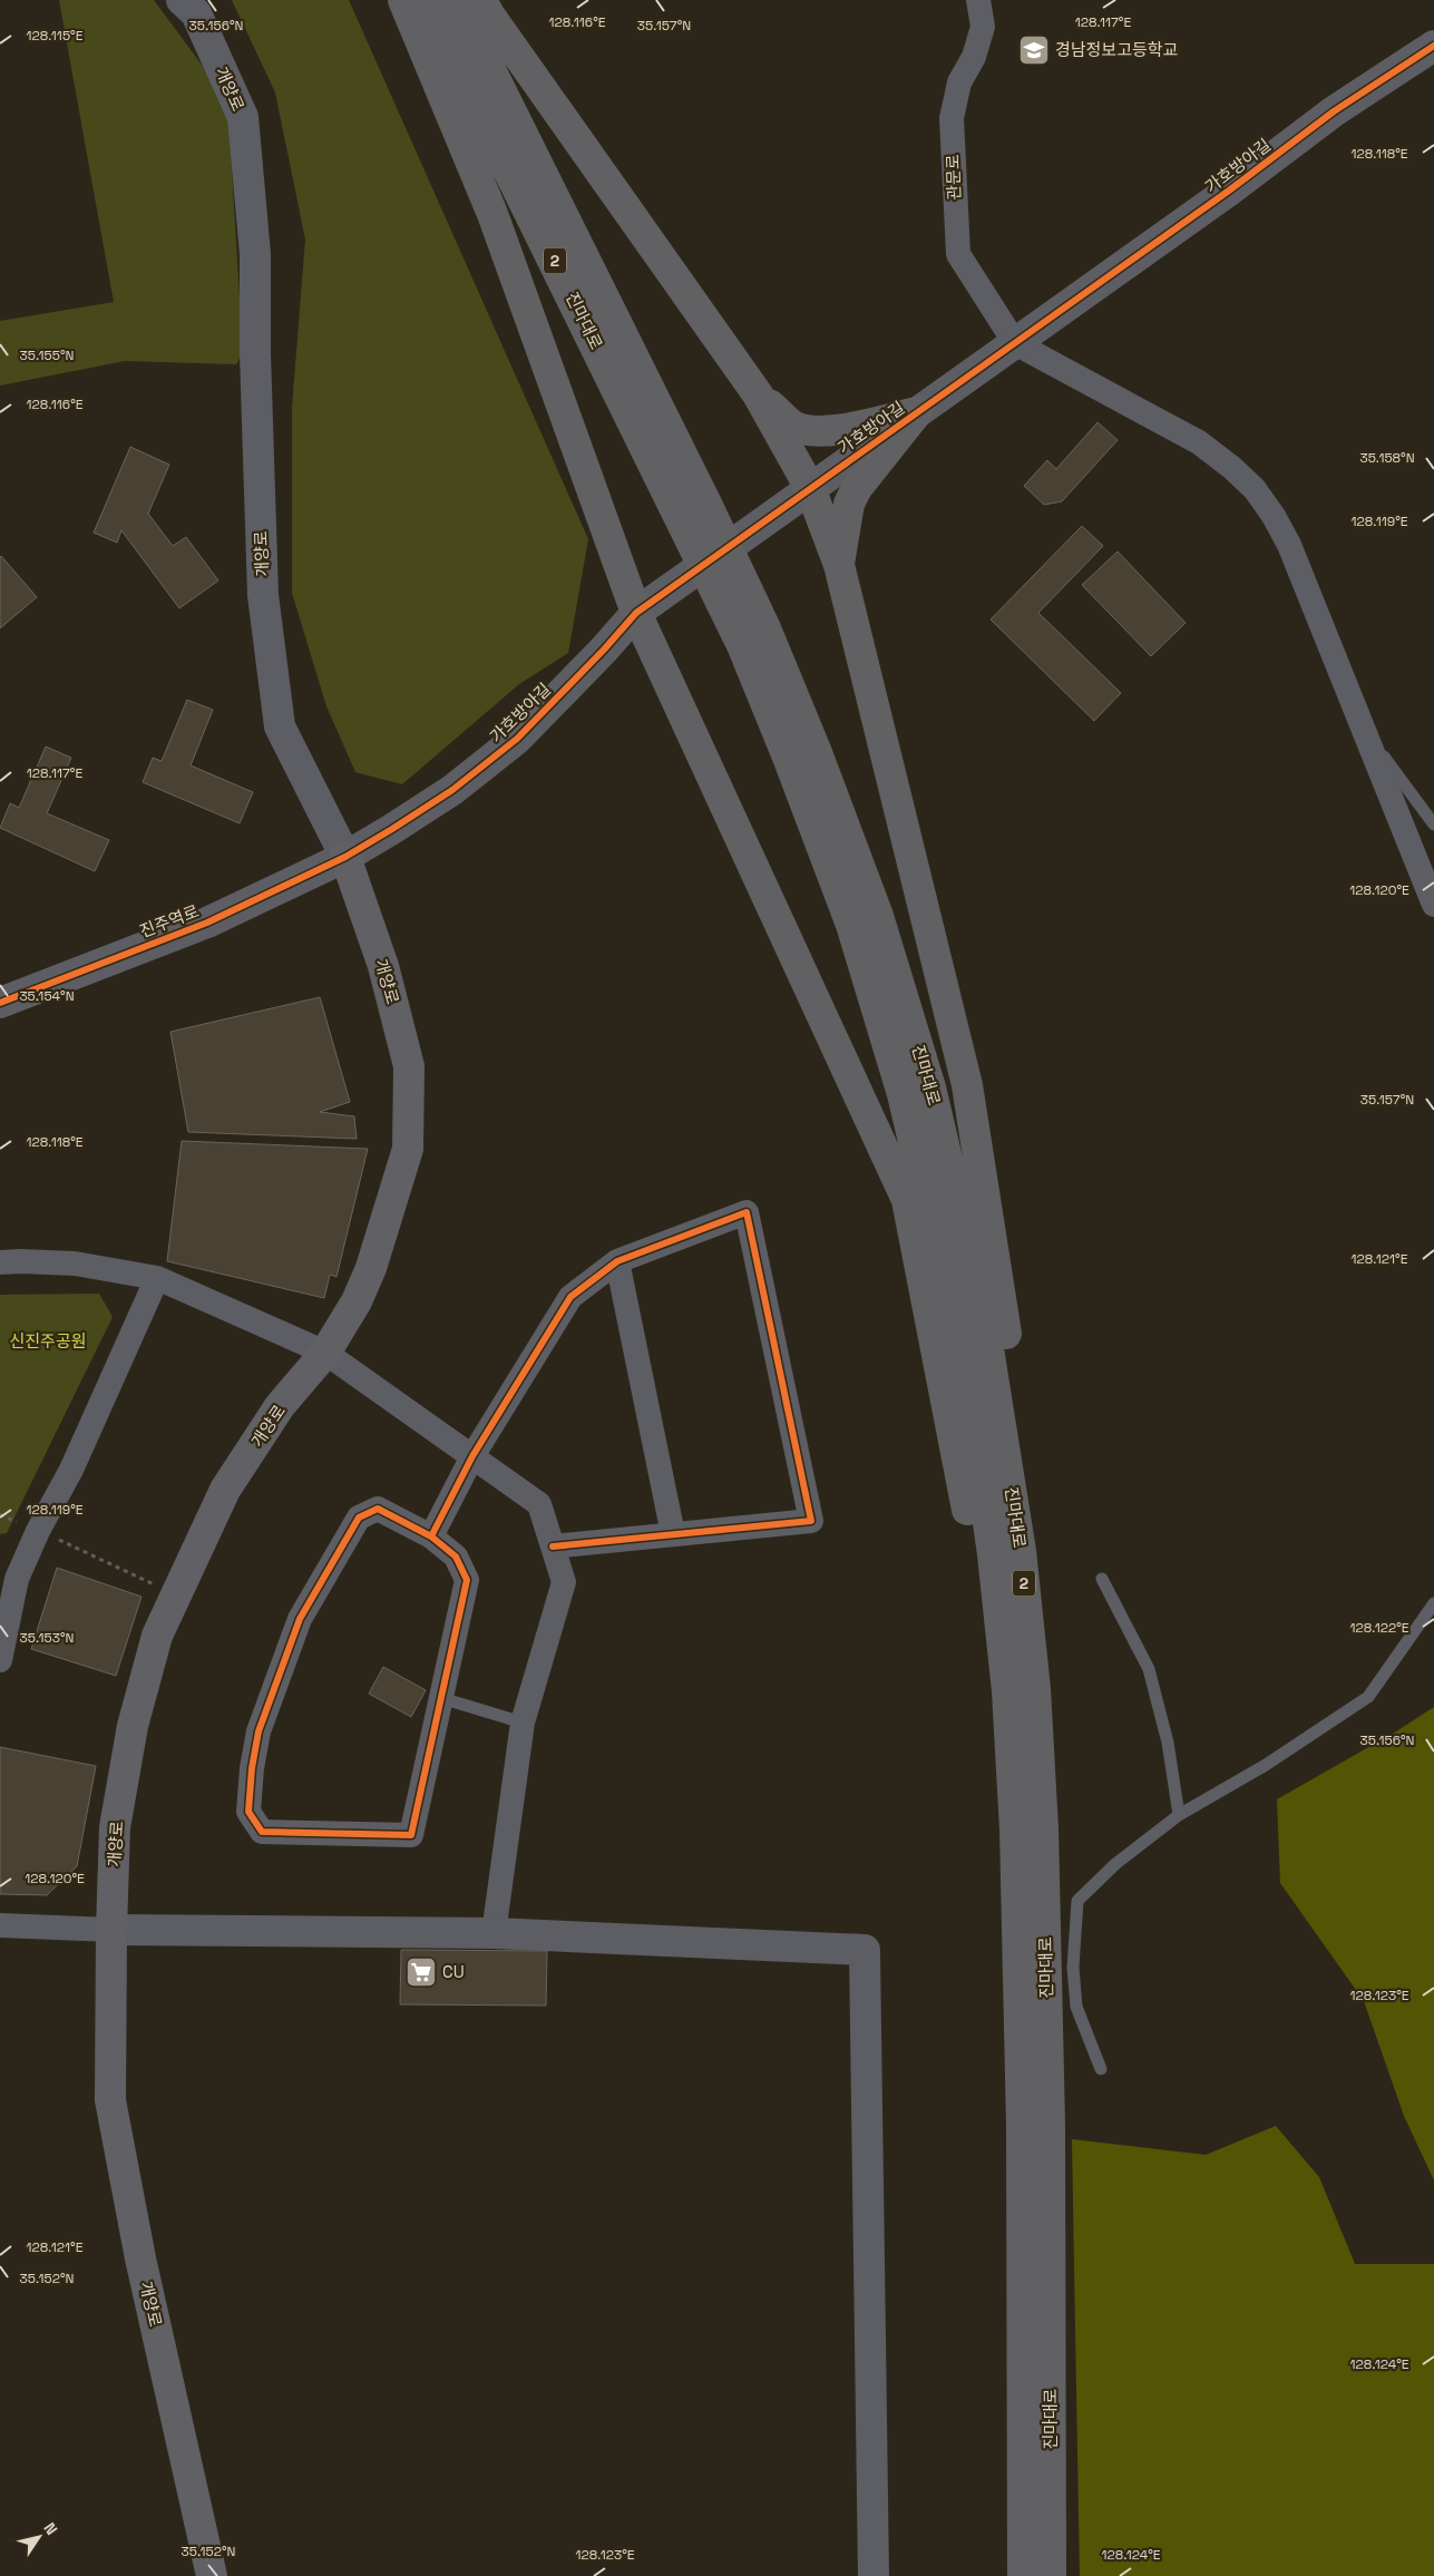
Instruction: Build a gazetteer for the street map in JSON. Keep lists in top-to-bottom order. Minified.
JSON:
{"streets":{"highway":["2","진마대로"],"main road":["개양로"],"street":["가호방아길","관문로","진주역로"]},"crossings":[["개양로","가호방아길"],["개양로","진주역로"],["가호방아길","관문로"],["가호방아길","진주역로"]],"parks":["신진주공원"],"places":{"school or university":["경남정보고등학교"],"supermarket":["CU"]},"north":"top right","coordinates":["128.117°E","128.116°E","35.156°N","35.157°N","128.115°E","128.118°E","35.155°N","35.158°N","128.119°E","128.120°E","35.154°N","128.121°E","128.122°E","35.153°N","128.123°E","35.152°N","128.124°E"]}
